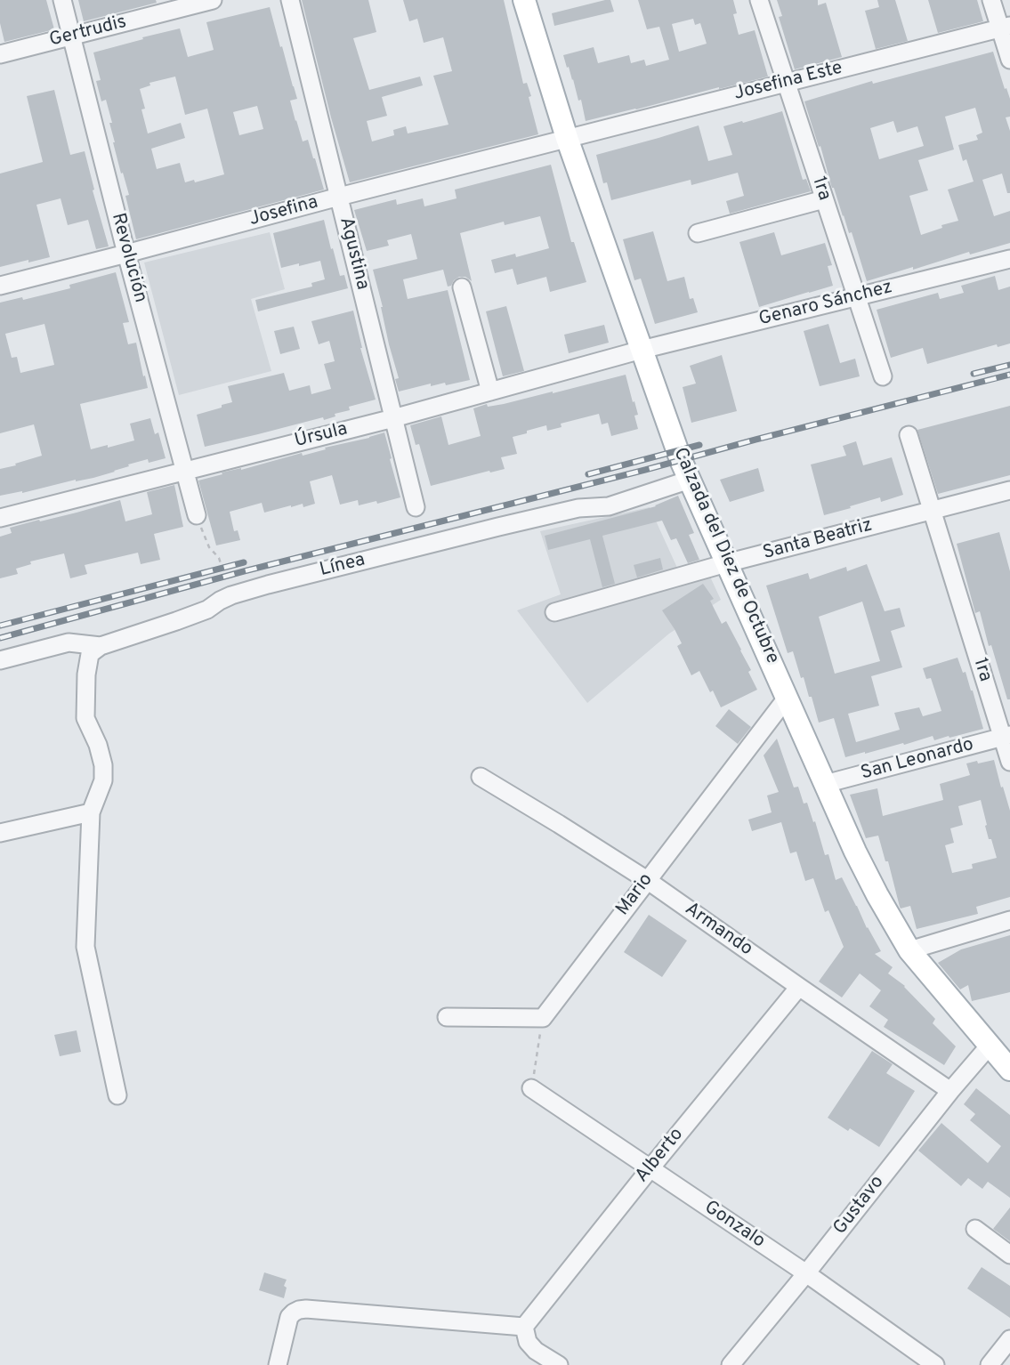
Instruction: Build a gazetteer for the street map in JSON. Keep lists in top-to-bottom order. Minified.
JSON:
{"streets":{"main road":["Calzada del Diez de Octubre"],"street":["Gertrudis","Josefina Este","1ra","Josefina","Agustina","Revolución","Genaro Sánchez","Úrsula","Santa Beatriz","Línea","San Leonardo","Mario","Armando","Alberto","Gustavo","Gonzalo"]},"crossings":[["Gertrudis","Revolución"],["Josefina Este","1ra"],["Josefina Este","Josefina"],["Josefina Este","Calzada del Diez de Octubre"],["1ra","Genaro Sánchez"],["1ra","Santa Beatriz"],["1ra","San Leonardo"],["Josefina","Agustina"],["Josefina","Revolución"],["Josefina","Calzada del Diez de Octubre"],["Agustina","Úrsula"],["Revolución","Úrsula"],["Genaro Sánchez","Úrsula"],["Genaro Sánchez","Calzada del Diez de Octubre"],["Úrsula","Calzada del Diez de Octubre"],["Santa Beatriz","Calzada del Diez de Octubre"],["Calzada del Diez de Octubre","Línea"],["Calzada del Diez de Octubre","San Leonardo"],["Calzada del Diez de Octubre","Mario"],["Calzada del Diez de Octubre","Gustavo"],["Mario","Armando"],["Armando","Alberto"],["Armando","Gustavo"],["Alberto","Gonzalo"],["Gustavo","Gonzalo"]]}
